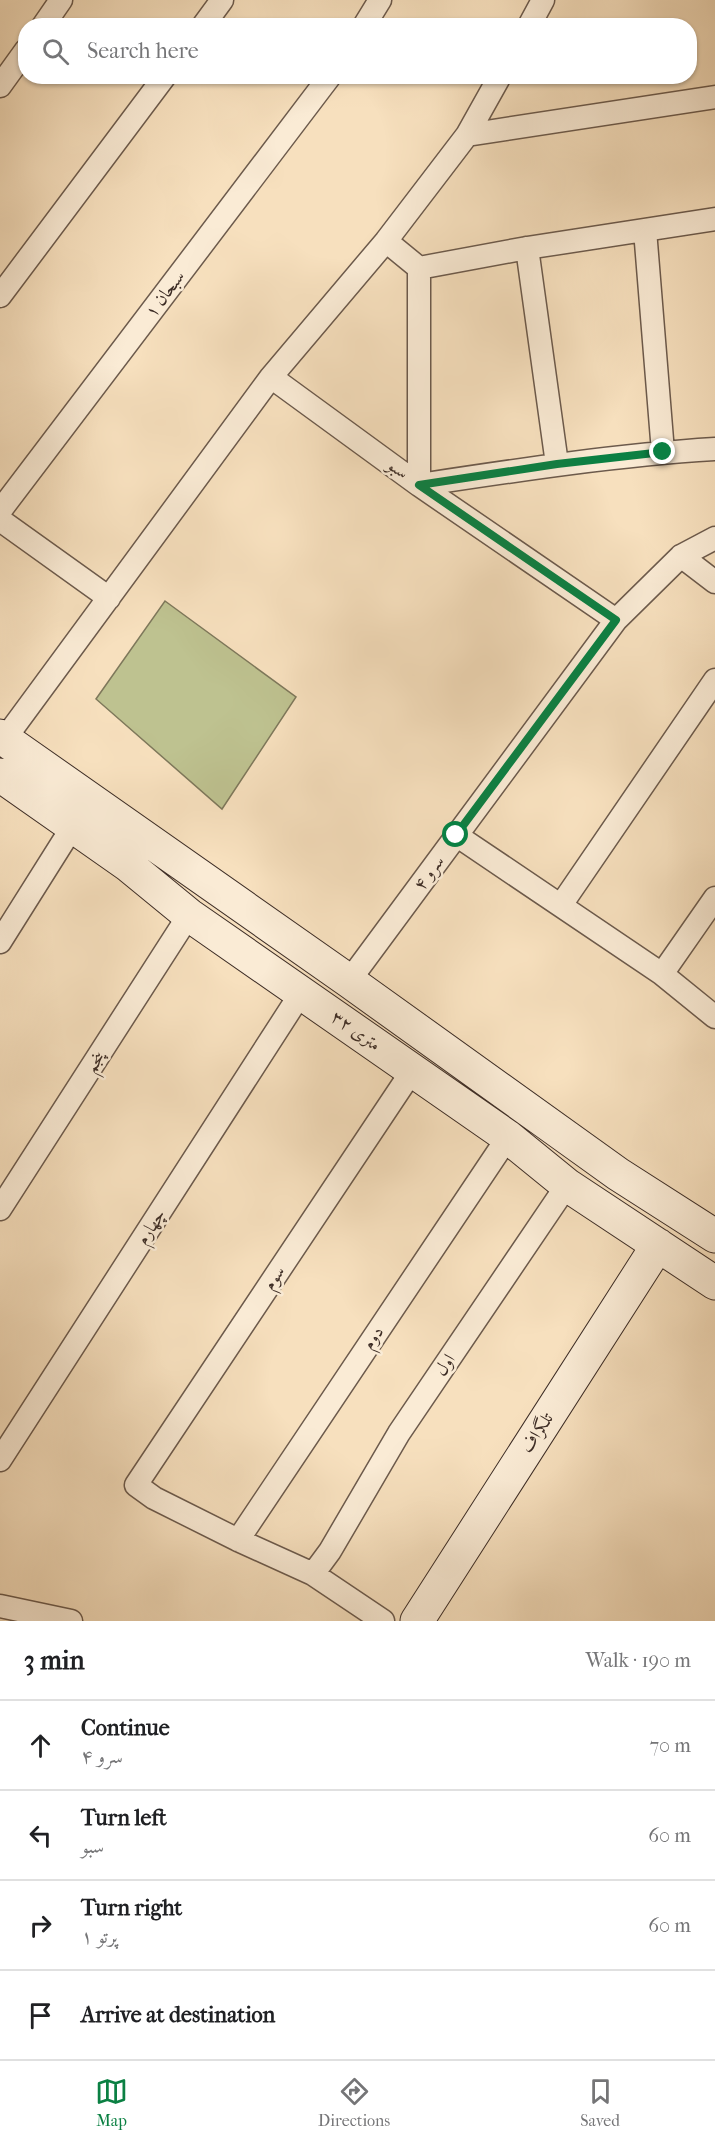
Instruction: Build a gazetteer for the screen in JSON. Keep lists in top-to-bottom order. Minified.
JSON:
{"streets":{"main road":["۳۲ متری","تلگراف"],"street":["سبحان ۱","سبو","سرو ۴","پنجم","چهارم","سوم","دوم","اول"]},"crossings":[["سبو","سرو ۴"],["سرو ۴","۳۲ متری"],["۳۲ متری","پنجم"],["۳۲ متری","چهارم"],["۳۲ متری","سوم"],["۳۲ متری","دوم"],["۳۲ متری","اول"],["۳۲ متری","تلگراف"],["سوم","دوم"]],"page":{"search":"Search here","heading":["3 min","Walk · 190 m"],"list":[["Continue","سرو ۴","70 m"],["Turn left","سبو","60 m"],["Turn right","پرتو ۱","60 m"],"Arrive at destination"],"nav":["Map","Directions","Saved"]}}
